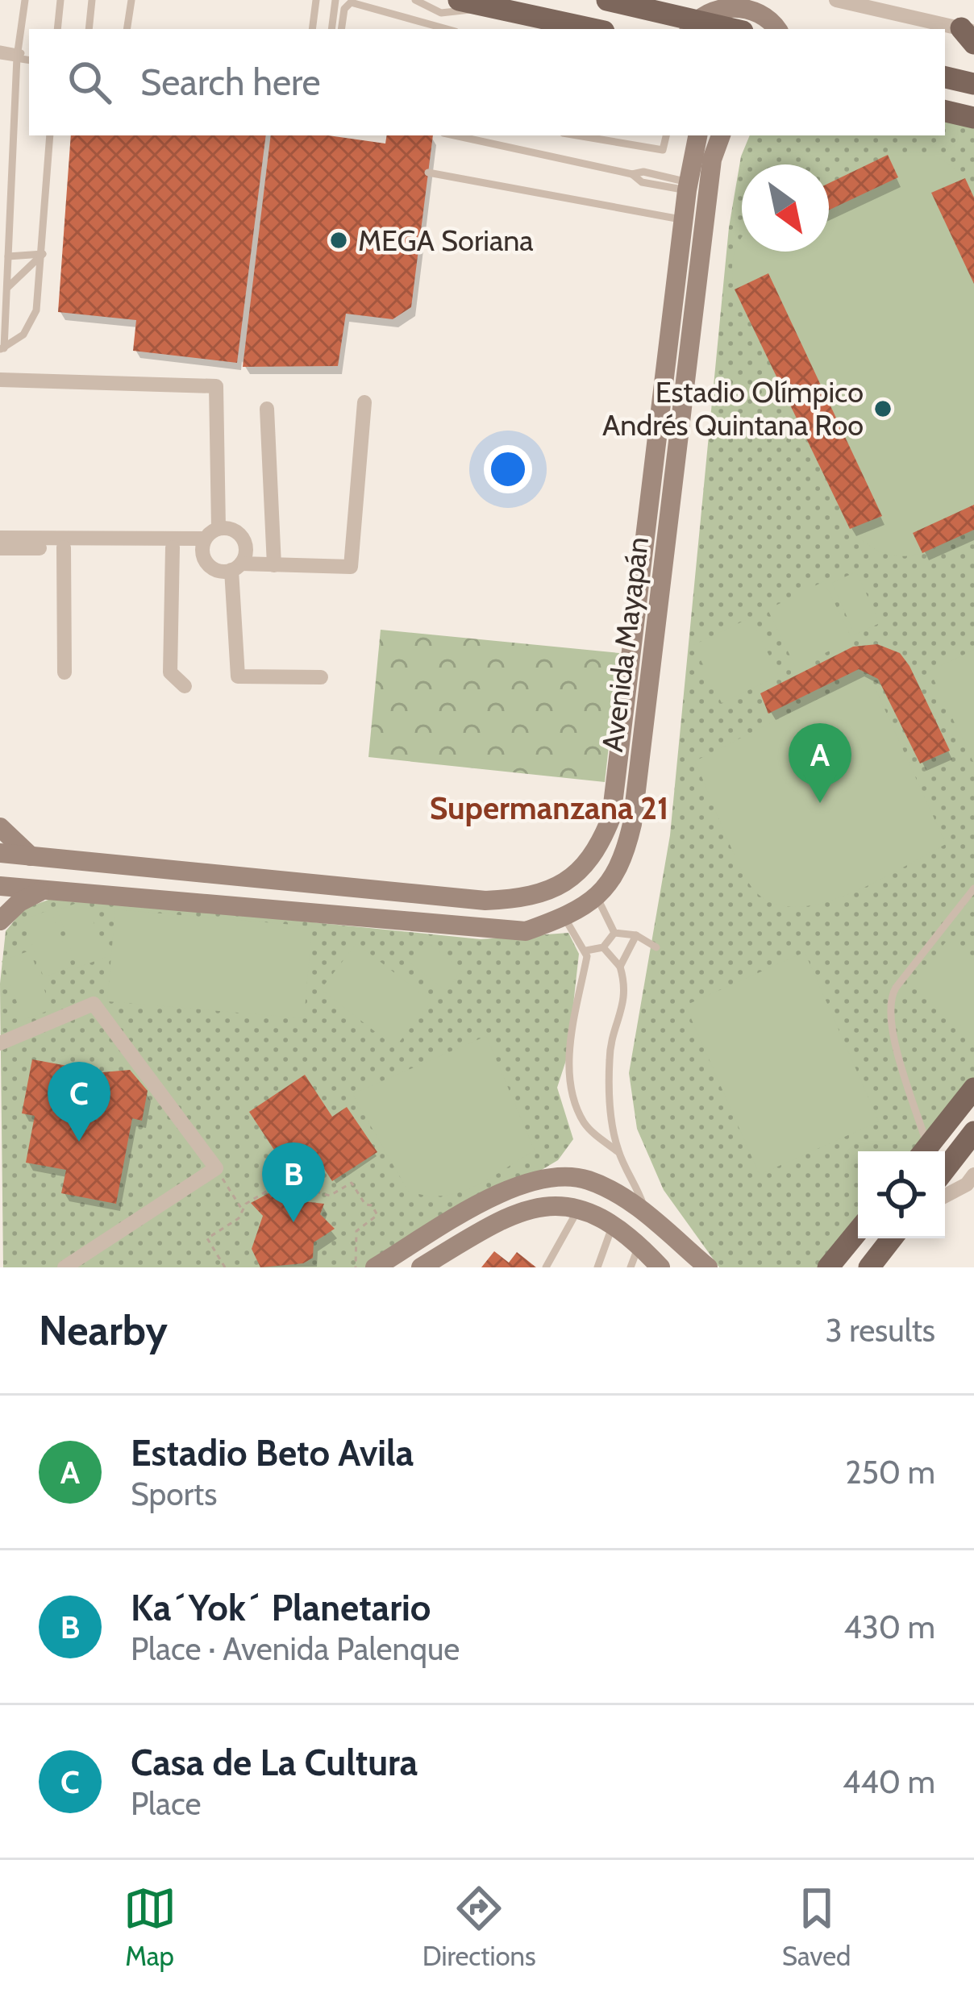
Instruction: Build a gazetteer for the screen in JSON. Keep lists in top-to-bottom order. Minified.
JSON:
{"streets":{"street":["Avenida Mayapán"]},"districts":["Supermanzana 21"],"places":["MEGA Soriana","Estadio Olímpico Andrés Quintana Roo"],"north":"bottom right","page":{"search":"Search here","pins":["A","C","B"],"heading":["Nearby","3 results"],"list":[{"mark":"A","name":"Estadio Beto Avila","note":"Sports","value":"250 m"},{"mark":"B","name":"Ka´Yok´ Planetario","note":"Place · Avenida Palenque","value":"430 m"},{"mark":"C","name":"Casa de La Cultura","note":"Place","value":"440 m"}],"nav":["Map","Directions","Saved"]}}
